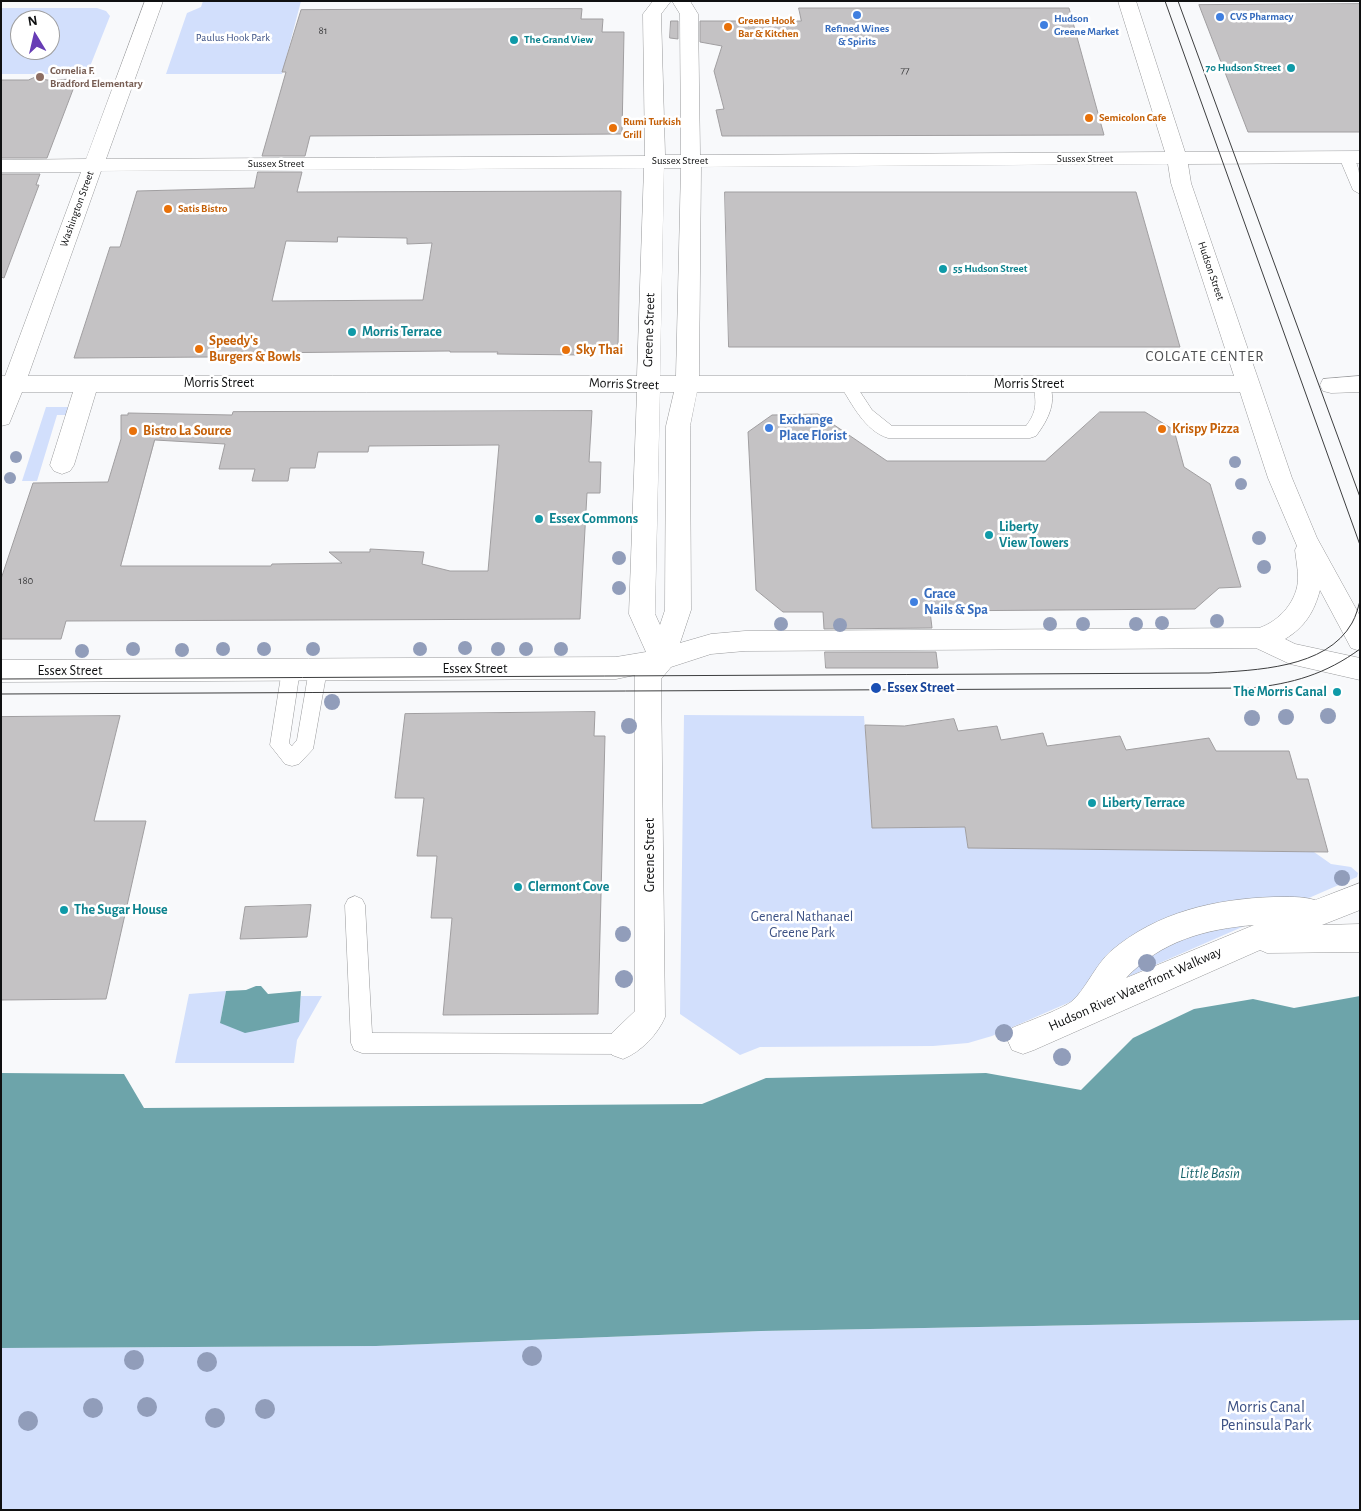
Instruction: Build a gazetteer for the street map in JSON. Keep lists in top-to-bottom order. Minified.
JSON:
{"streets":{"street":["Sussex Street","Washington Street","Hudson Street","Greene Street","Morris Street","Essex Street","Hudson River Waterfront Walkway"]},"crossings":[["Sussex Street","Washington Street"],["Sussex Street","Hudson Street"],["Sussex Street","Greene Street"],["Washington Street","Morris Street"],["Hudson Street","Morris Street"],["Hudson Street","Essex Street"],["Greene Street","Morris Street"],["Greene Street","Essex Street"]],"districts":["COLGATE CENTER"],"water":["Little Basin"],"parks":["Paulus Hook Park","General Nathanael Greene Park","Morris Canal Peninsula Park"],"places":["Refined Wines & Spirits","CVS Pharmacy","Hudson Greene Market","Greene Hook Bar & Kitchen","The Grand View","70 Hudson Street","Cornelia F. Bradford Elementary","Semicolon Cafe","Rumi Turkish Grill","Satis Bistro","55 Hudson Street","Morris Terrace","Speedy's Burgers & Bowls","Sky Thai","Exchange Place Florist","Krispy Pizza","Bistro La Source","Essex Commons","Liberty View Towers","Grace Nails & Spa","Essex Street","The Morris Canal","Liberty Terrace","Clermont Cove","The Sugar House"],"house_numbers":["81","77","180"],"north":"top"}
